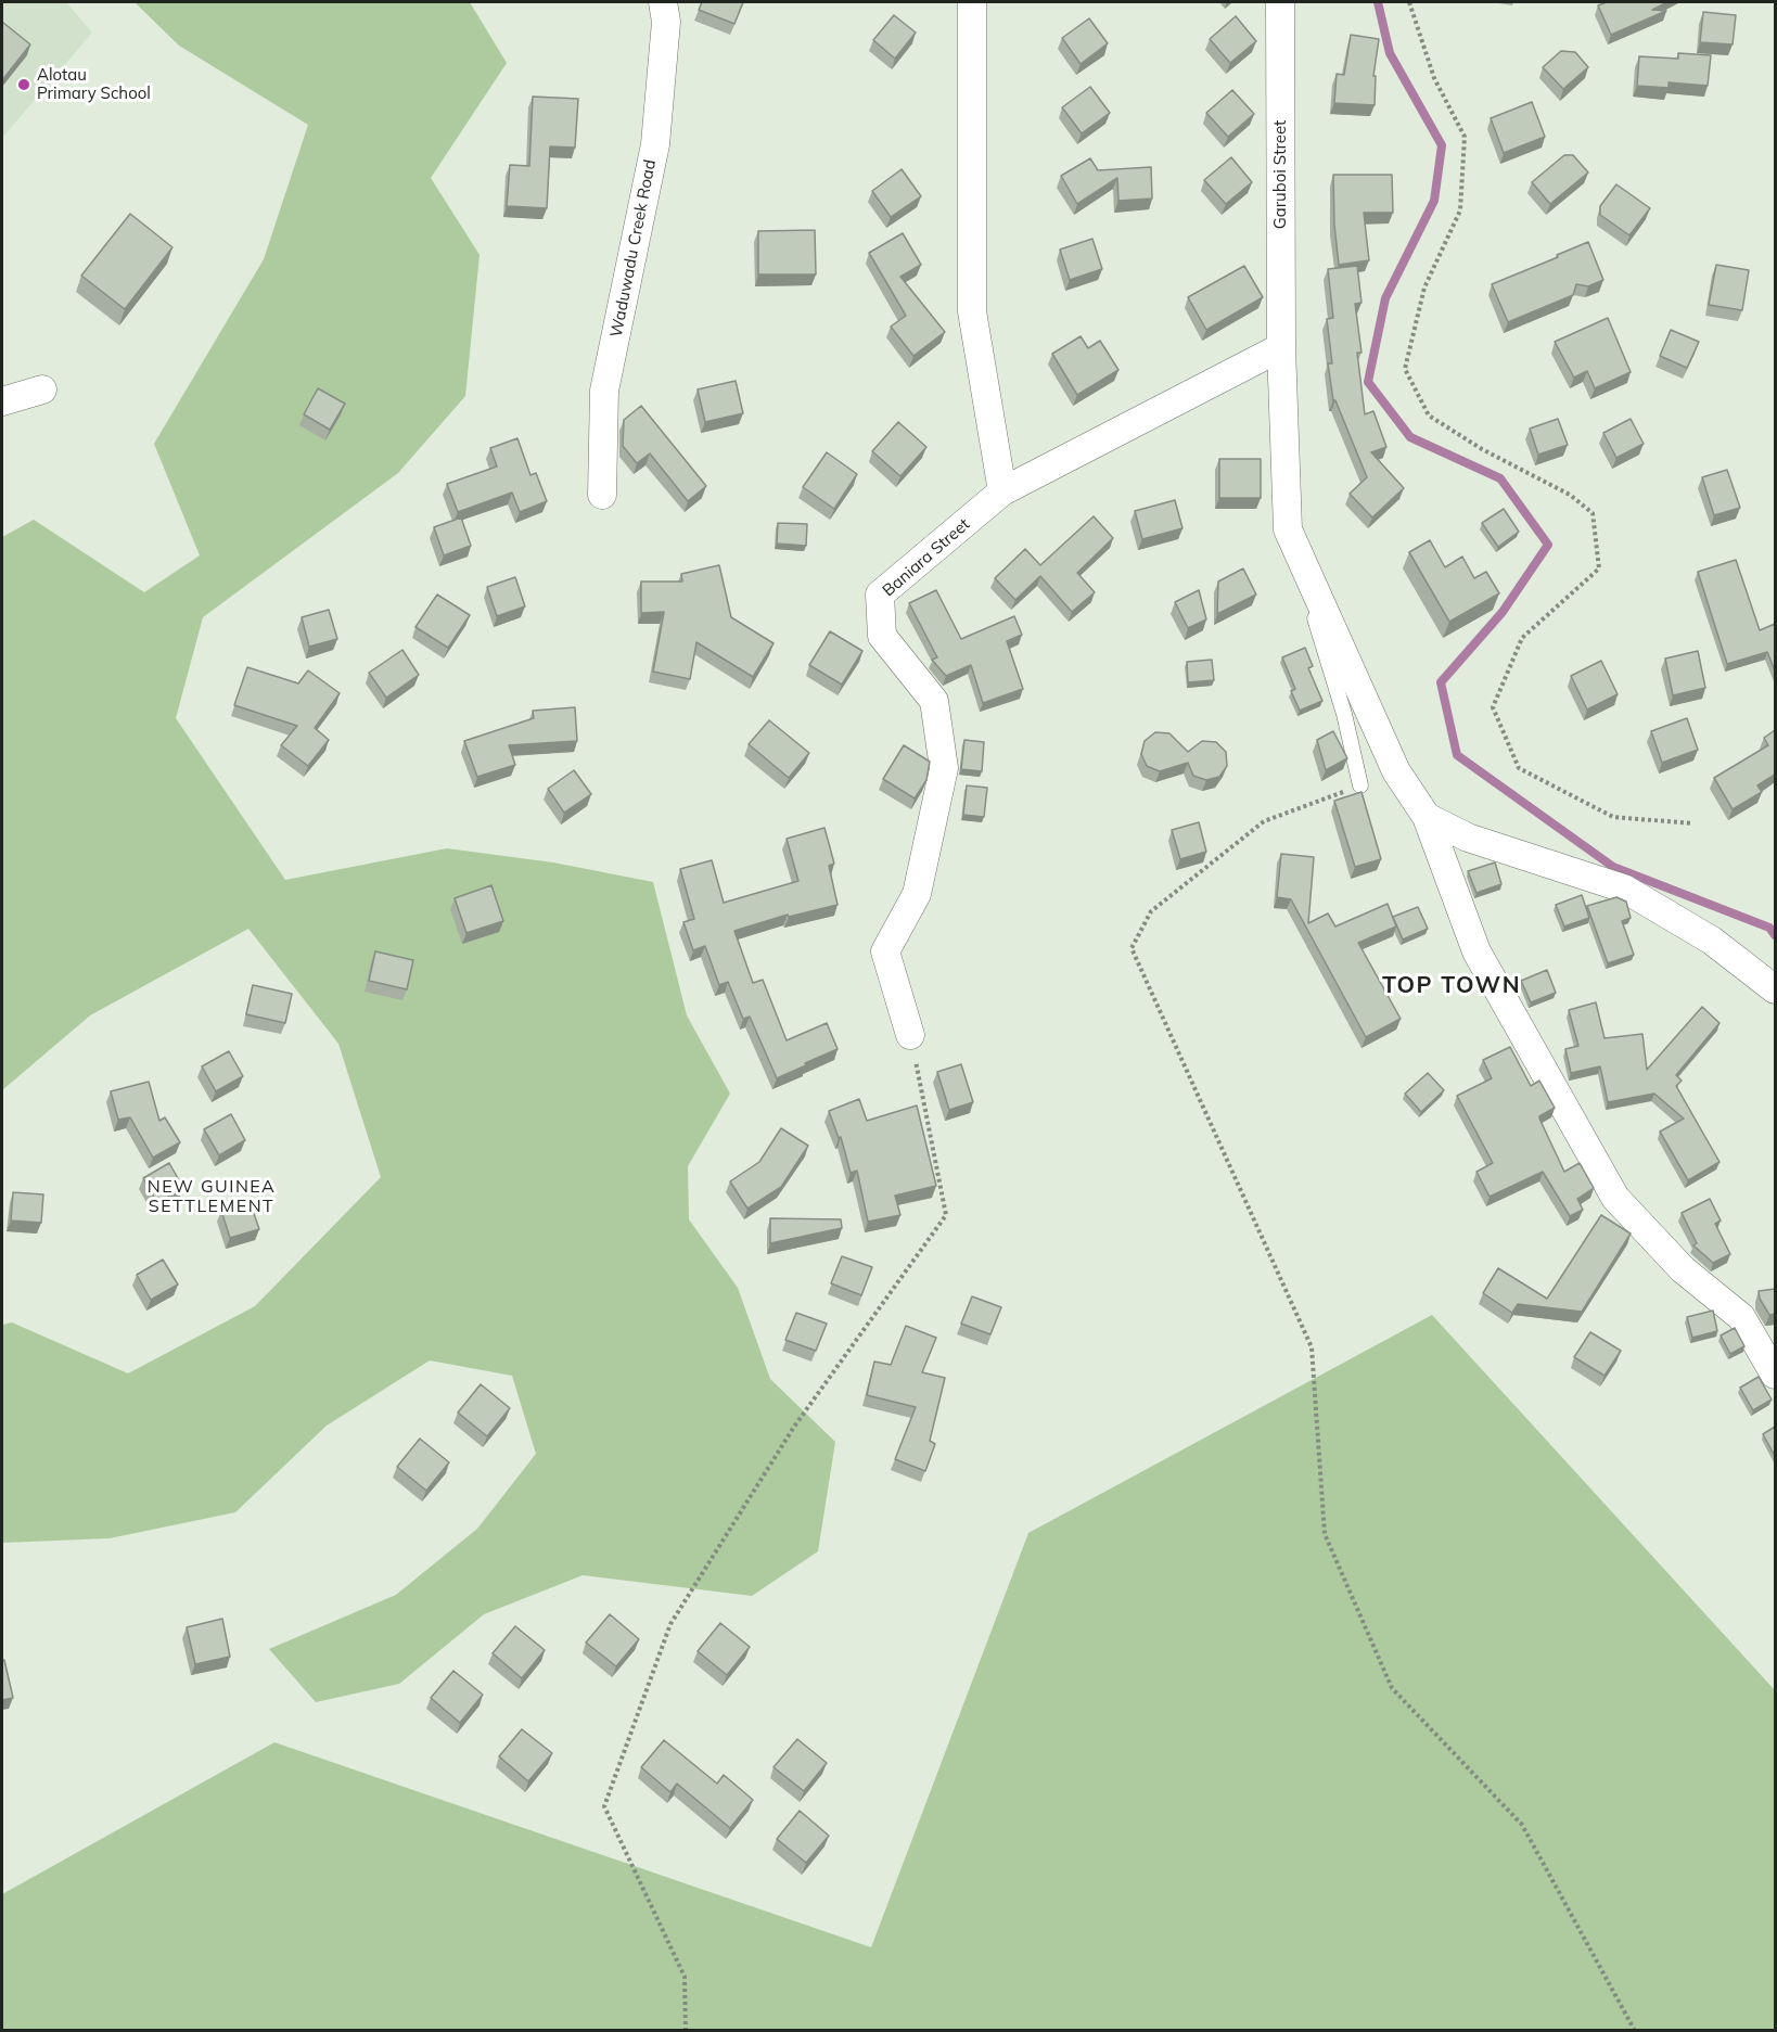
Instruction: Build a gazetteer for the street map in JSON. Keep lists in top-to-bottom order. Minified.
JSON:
{"streets":{"street":["Garuboi Street","Waduwadu Creek Road","Baniara Street"]},"crossings":[["Garuboi Street","Baniara Street"]],"districts":["TOP TOWN","NEW GUINEA SETTLEMENT"],"places":["Alotau Primary School"]}
